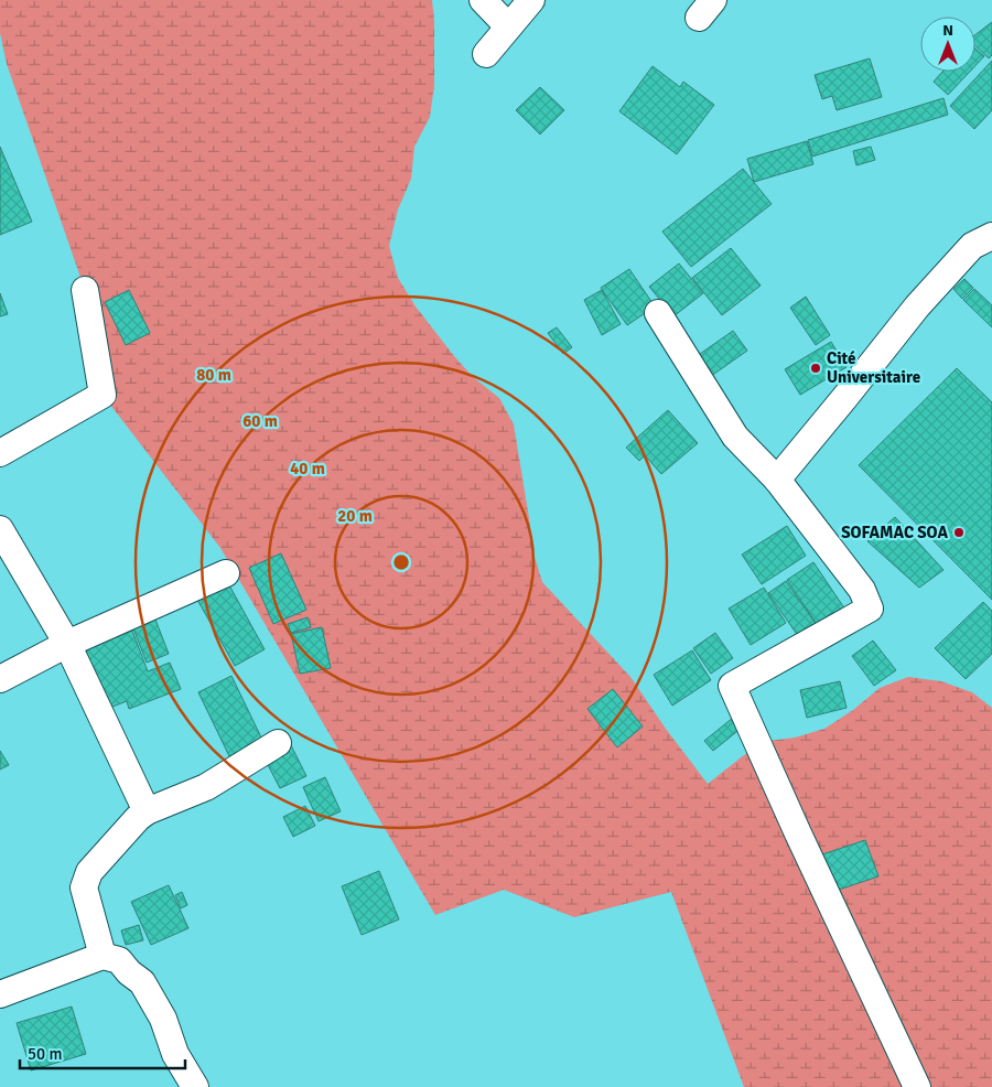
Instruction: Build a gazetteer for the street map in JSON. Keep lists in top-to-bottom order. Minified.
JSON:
{"places":["Cité Universitaire","SOFAMAC SOA"],"scale_bar":"50 m","north":"top","rings":["80 m","60 m","40 m","20 m"]}
